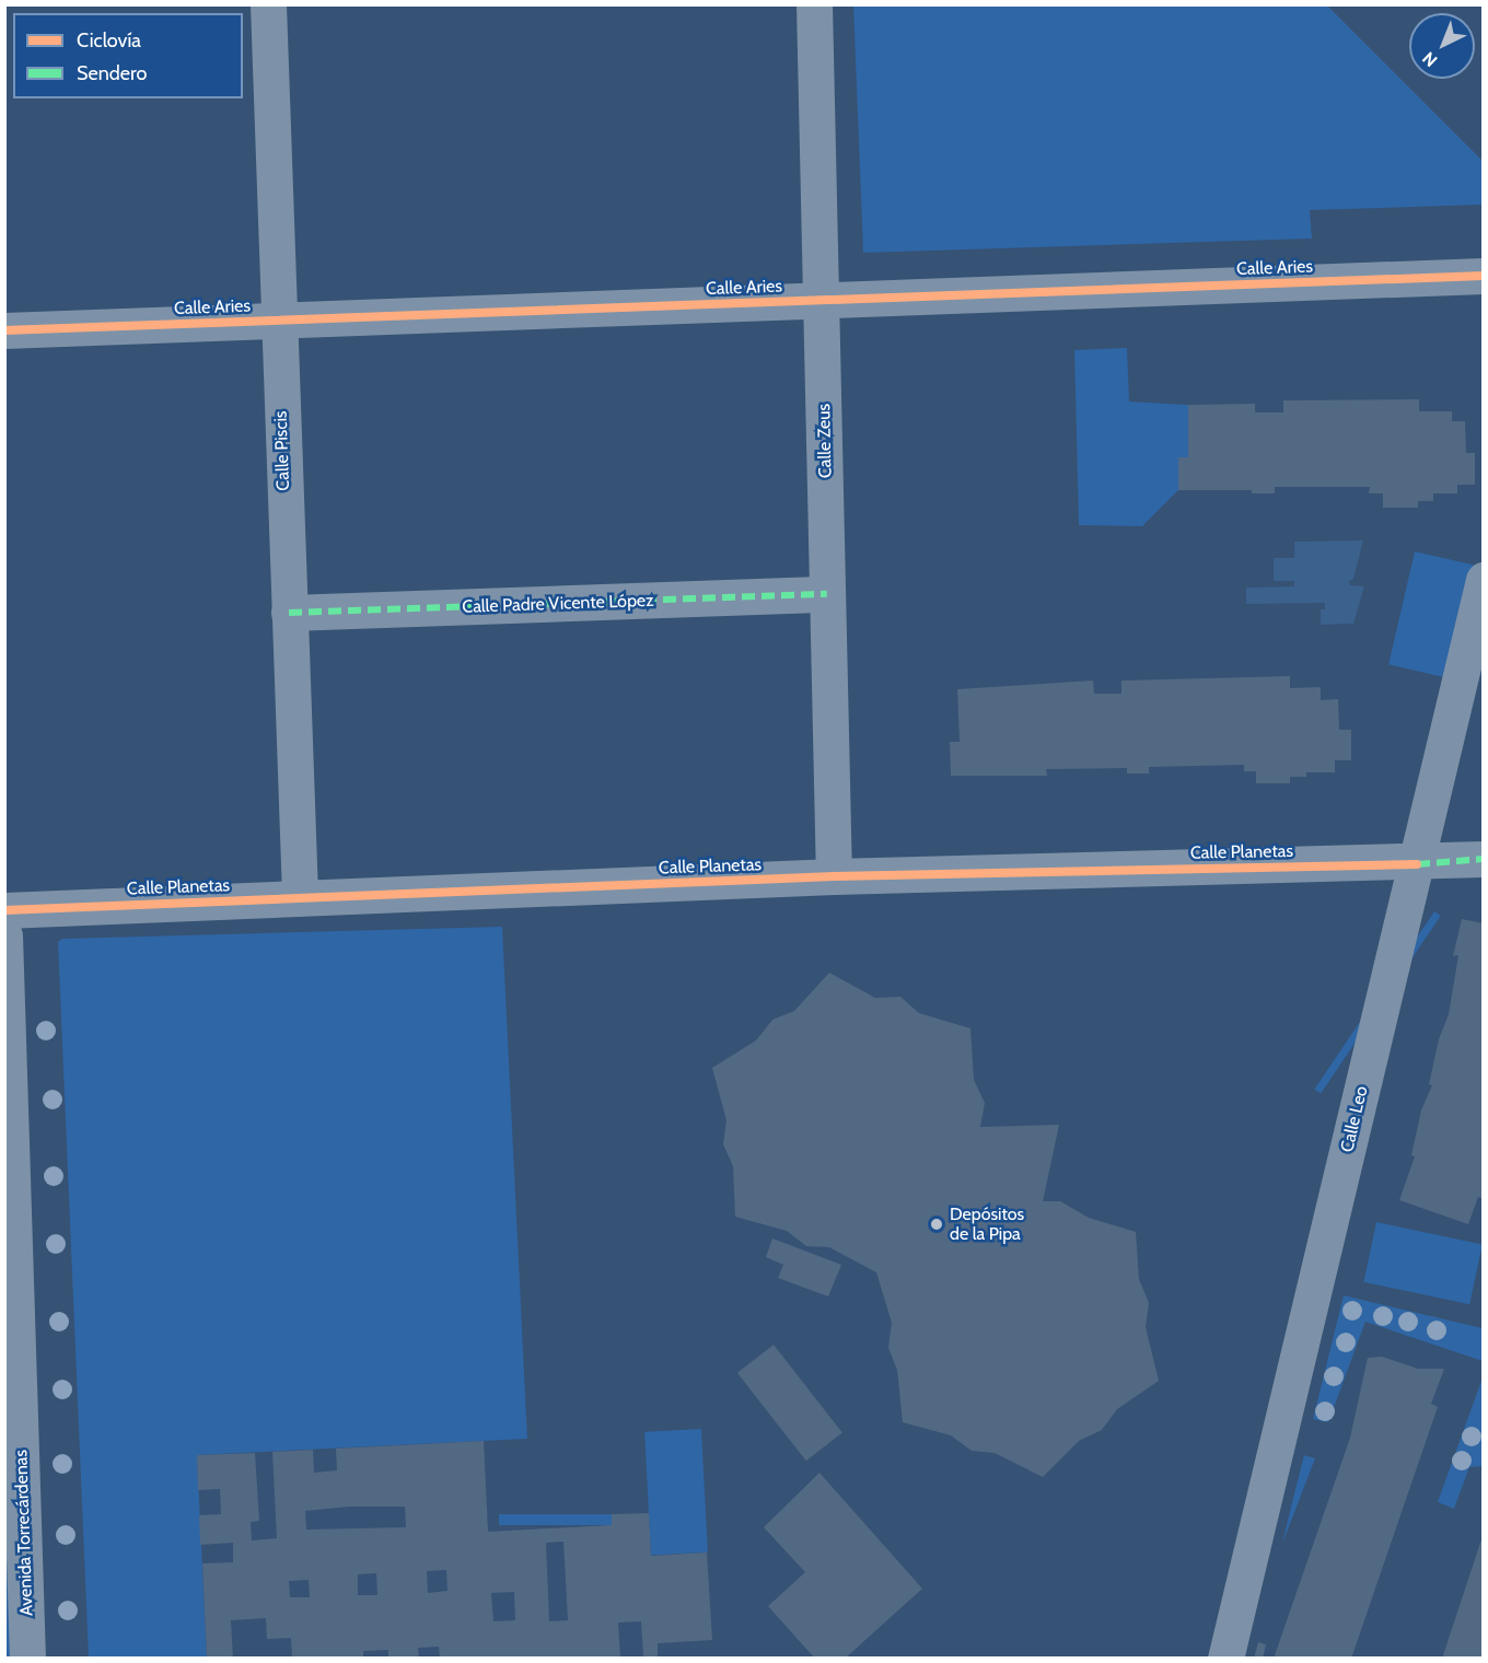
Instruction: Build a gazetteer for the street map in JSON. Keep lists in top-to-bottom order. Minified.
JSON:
{"streets":{"street":["Calle Aries","Calle Zeus","Calle Piscis","Calle Padre Vicente López","Calle Planetas","Calle Leo","Avenida Torrecárdenas"]},"crossings":[["Calle Aries","Calle Zeus"],["Calle Aries","Calle Piscis"],["Calle Zeus","Calle Padre Vicente López"],["Calle Zeus","Calle Planetas"],["Calle Piscis","Calle Padre Vicente López"],["Calle Piscis","Calle Planetas"],["Calle Planetas","Calle Leo"]],"places":["Depósitos de la Pipa"],"legend":["Ciclovía","Sendero"],"north":"bottom left"}
